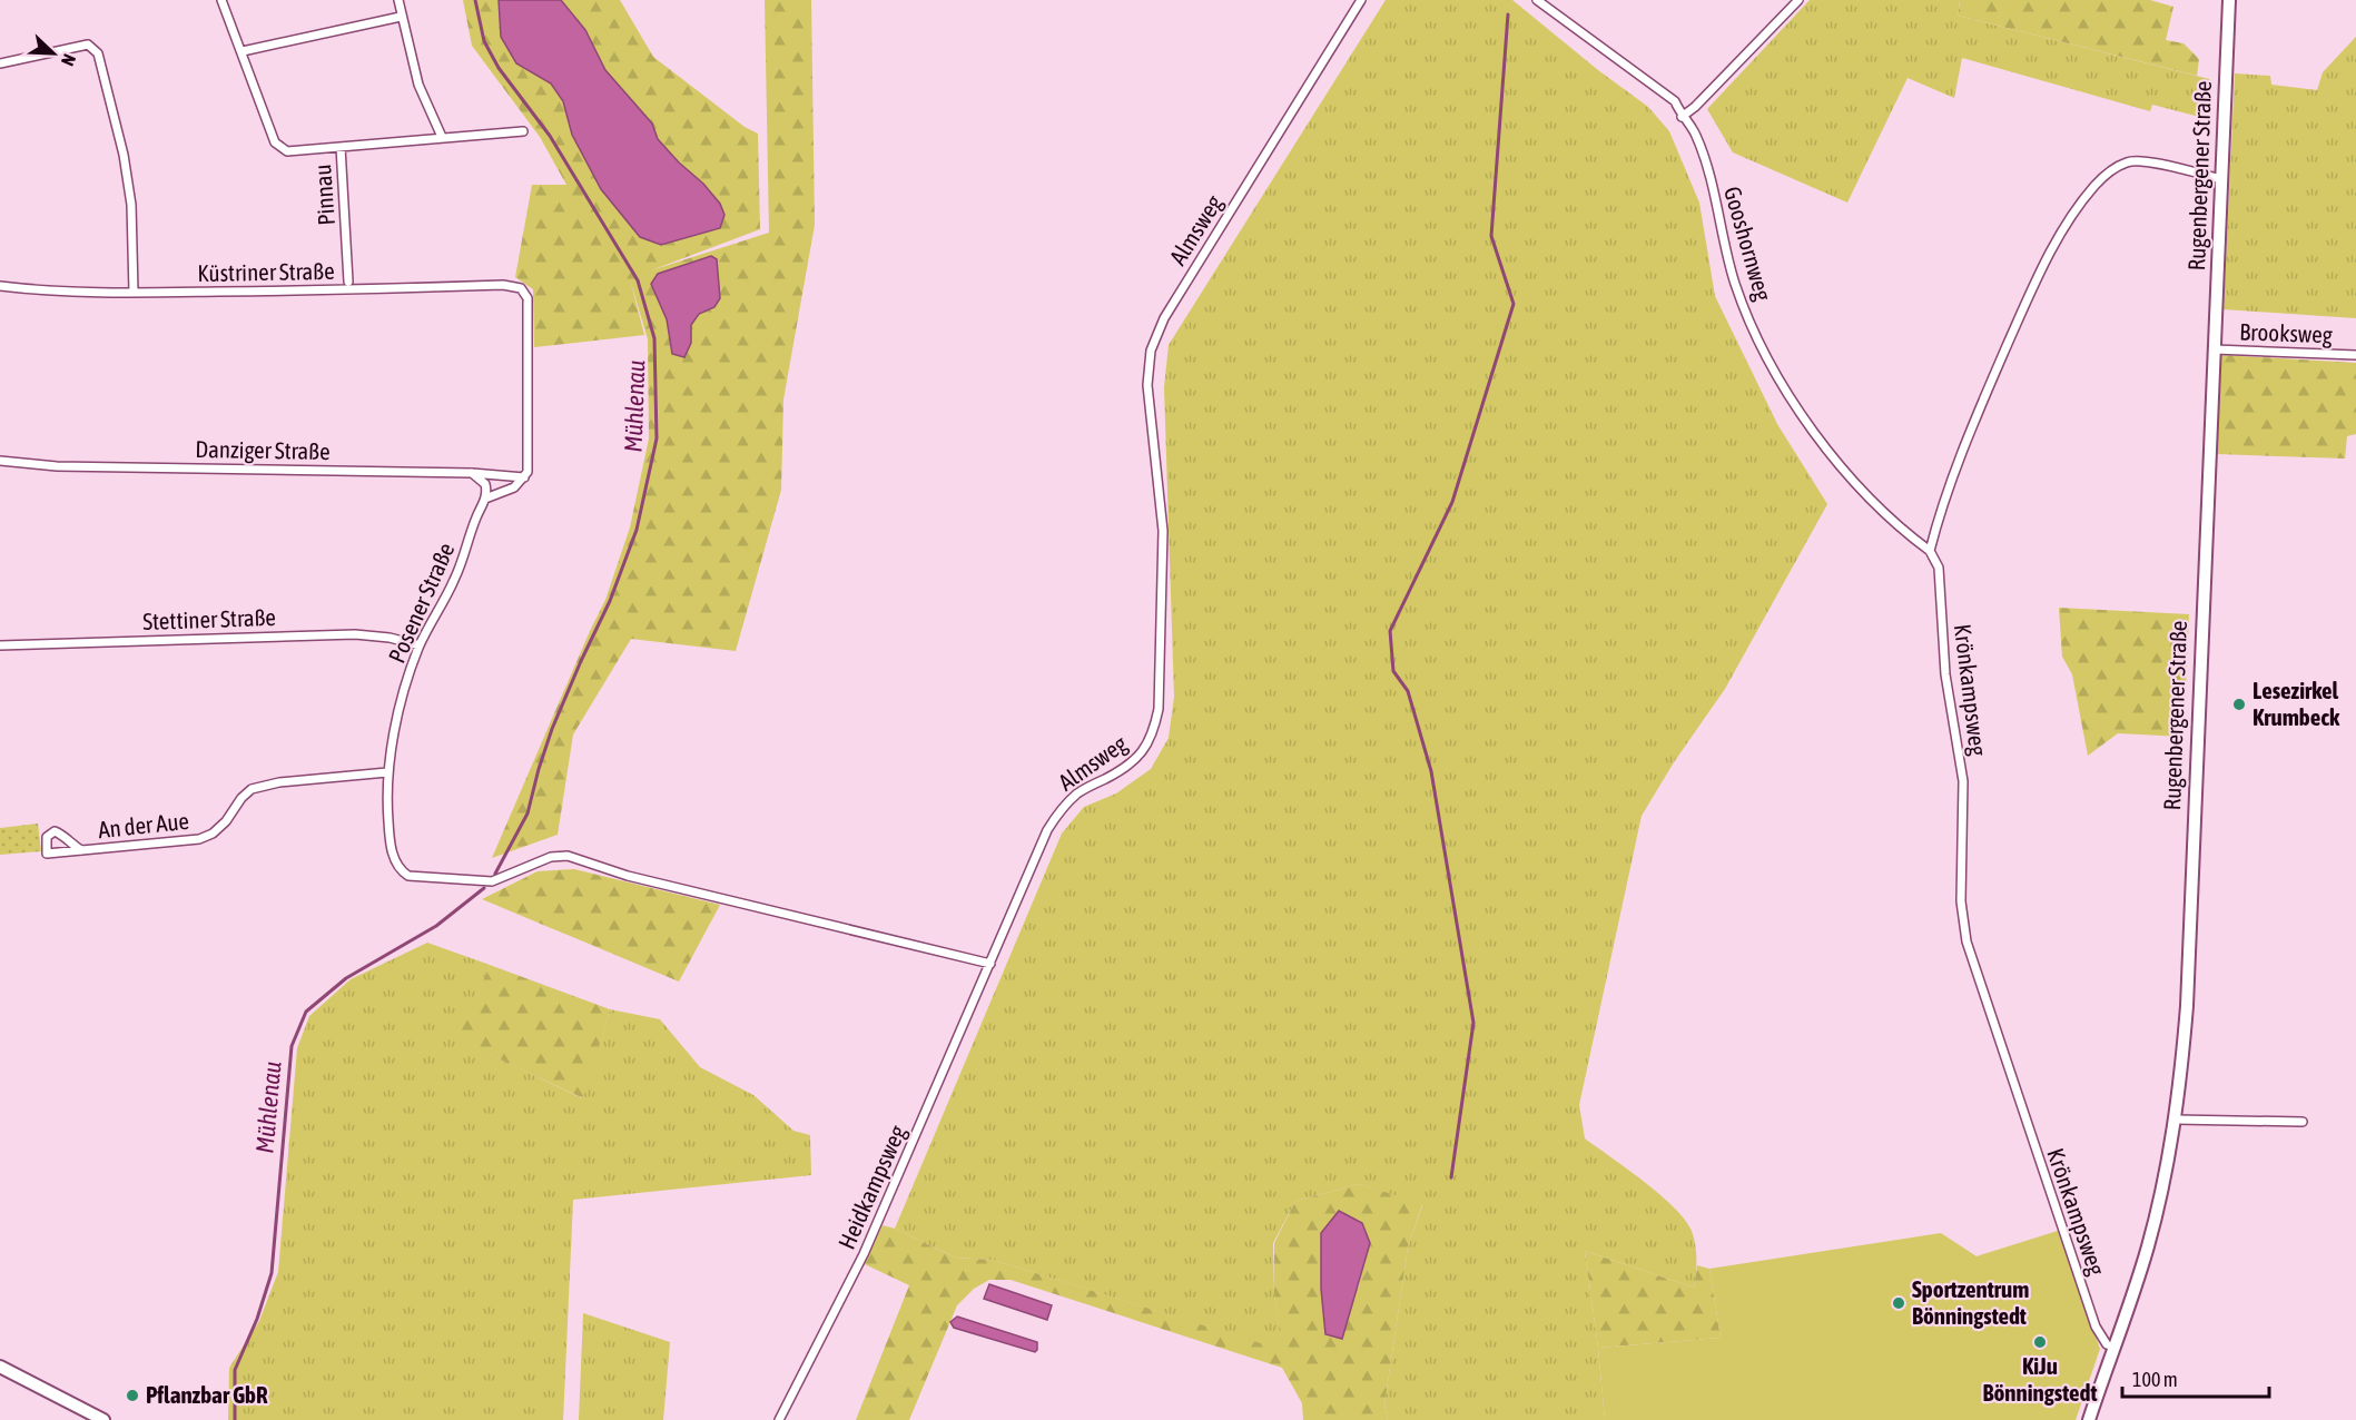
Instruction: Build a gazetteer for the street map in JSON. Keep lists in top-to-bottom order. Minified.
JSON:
{"streets":{"main road":["Rugenbergener Straße"],"street":["Pinnau","Almsweg","Gooshornweg","Küstriner Straße","Brooksweg","Danziger Straße","Posener Straße","Stettiner Straße","Krönkampsweg","An der Aue","Heidkampsweg"]},"crossings":[["Rugenbergener Straße","Brooksweg"],["Rugenbergener Straße","Krönkampsweg"],["Almsweg","Posener Straße"],["Almsweg","Heidkampsweg"],["Gooshornweg","Krönkampsweg"],["Küstriner Straße","Danziger Straße"],["Posener Straße","Stettiner Straße"],["Posener Straße","An der Aue"],["Posener Straße","Heidkampsweg"]],"water":["Mühlenau"],"places":["Lesezirkel Krumbeck","Sportzentrum Bönningstedt","KiJu Bönningstedt","Pflanzbar GbR"],"scale_bar":"100 m","north":"bottom right"}
